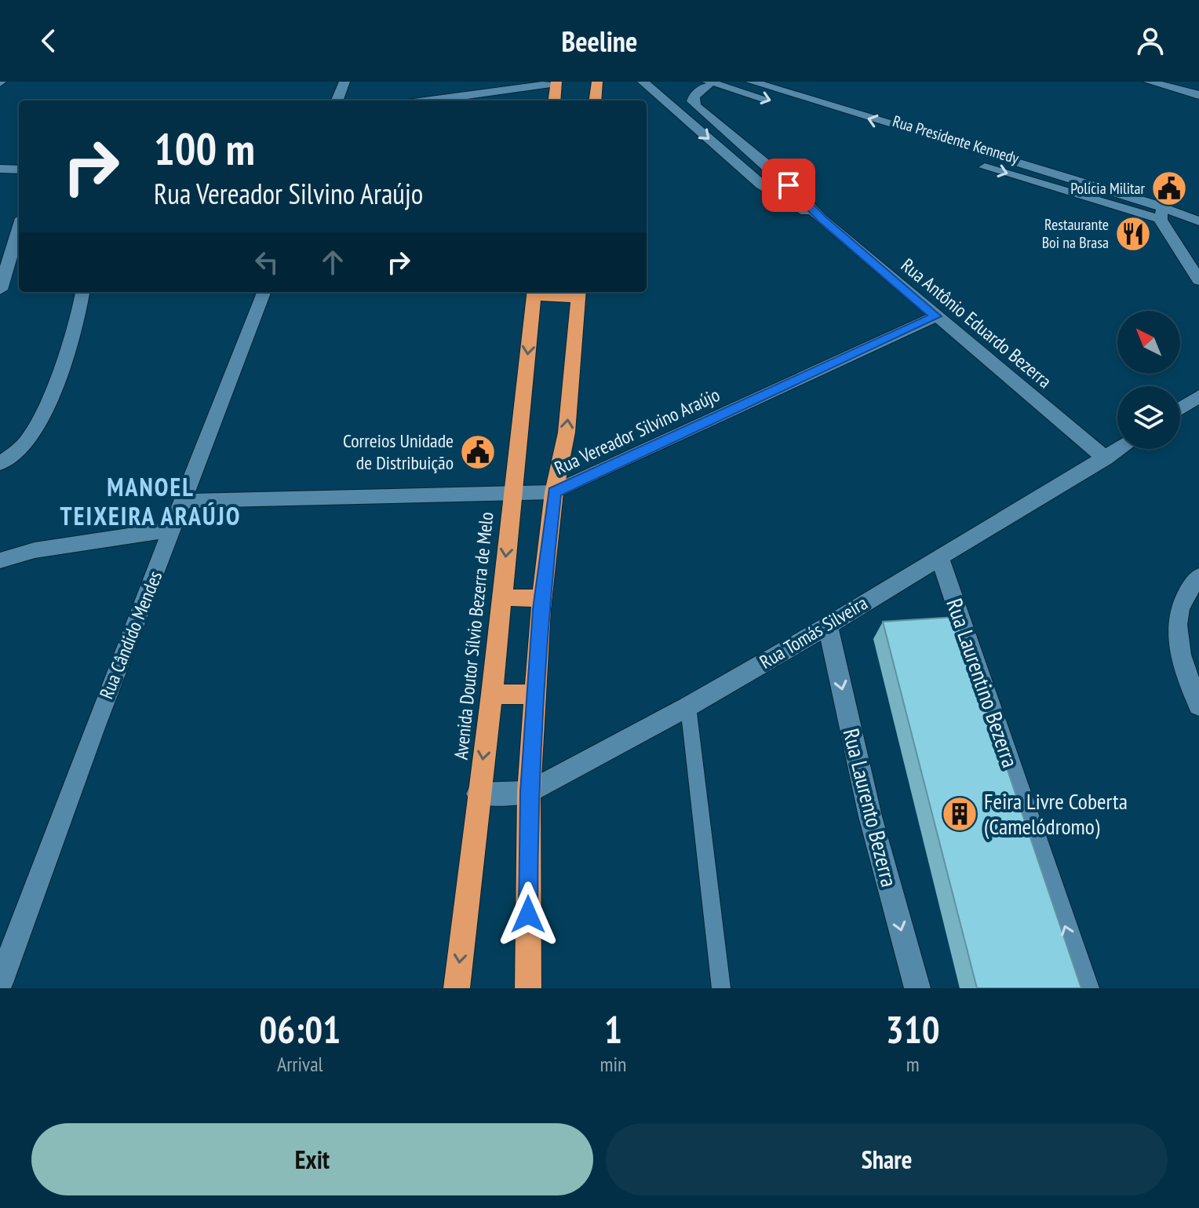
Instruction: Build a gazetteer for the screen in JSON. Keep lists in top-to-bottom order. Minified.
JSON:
{"streets":{"highway":["Avenida Doutor Sílvio Bezerra de Melo"],"street":["Rua Presidente Kennedy","Rua Antônio Eduardo Bezerra","Rua Vereador Silvino Araújo","Rua Tomás Silveira","Rua Cândido Mendes","Rua Laurentino Bezerra","Rua Laurento Bezerra"]},"crossings":[["Rua Antônio Eduardo Bezerra","Rua Vereador Silvino Araújo"],["Rua Antônio Eduardo Bezerra","Rua Tomás Silveira"],["Rua Vereador Silvino Araújo","Rua Cândido Mendes"],["Rua Vereador Silvino Araújo","Avenida Doutor Sílvio Bezerra de Melo"],["Rua Tomás Silveira","Avenida Doutor Sílvio Bezerra de Melo"],["Rua Tomás Silveira","Rua Laurentino Bezerra"],["Rua Tomás Silveira","Rua Laurento Bezerra"]],"one_way":["Rua Laurentino Bezerra","Rua Laurento Bezerra"],"districts":["MANOEL TEIXEIRA ARAÚJO"],"places":{"public building":["Policia Militar","Correios Unidade de Distribuição"],"restaurant":["Restaurante Boi na Brasa"],"building":["Feira Livre Coberta (Camelódromo)"]},"north":"top left","page":{"header":"Beeline","turn":["100 m","Rua Vereador Silvino Araújo"],"eta":["06:01","Arrival","1","min","310","m"],"buttons":["Exit","Share"]}}
